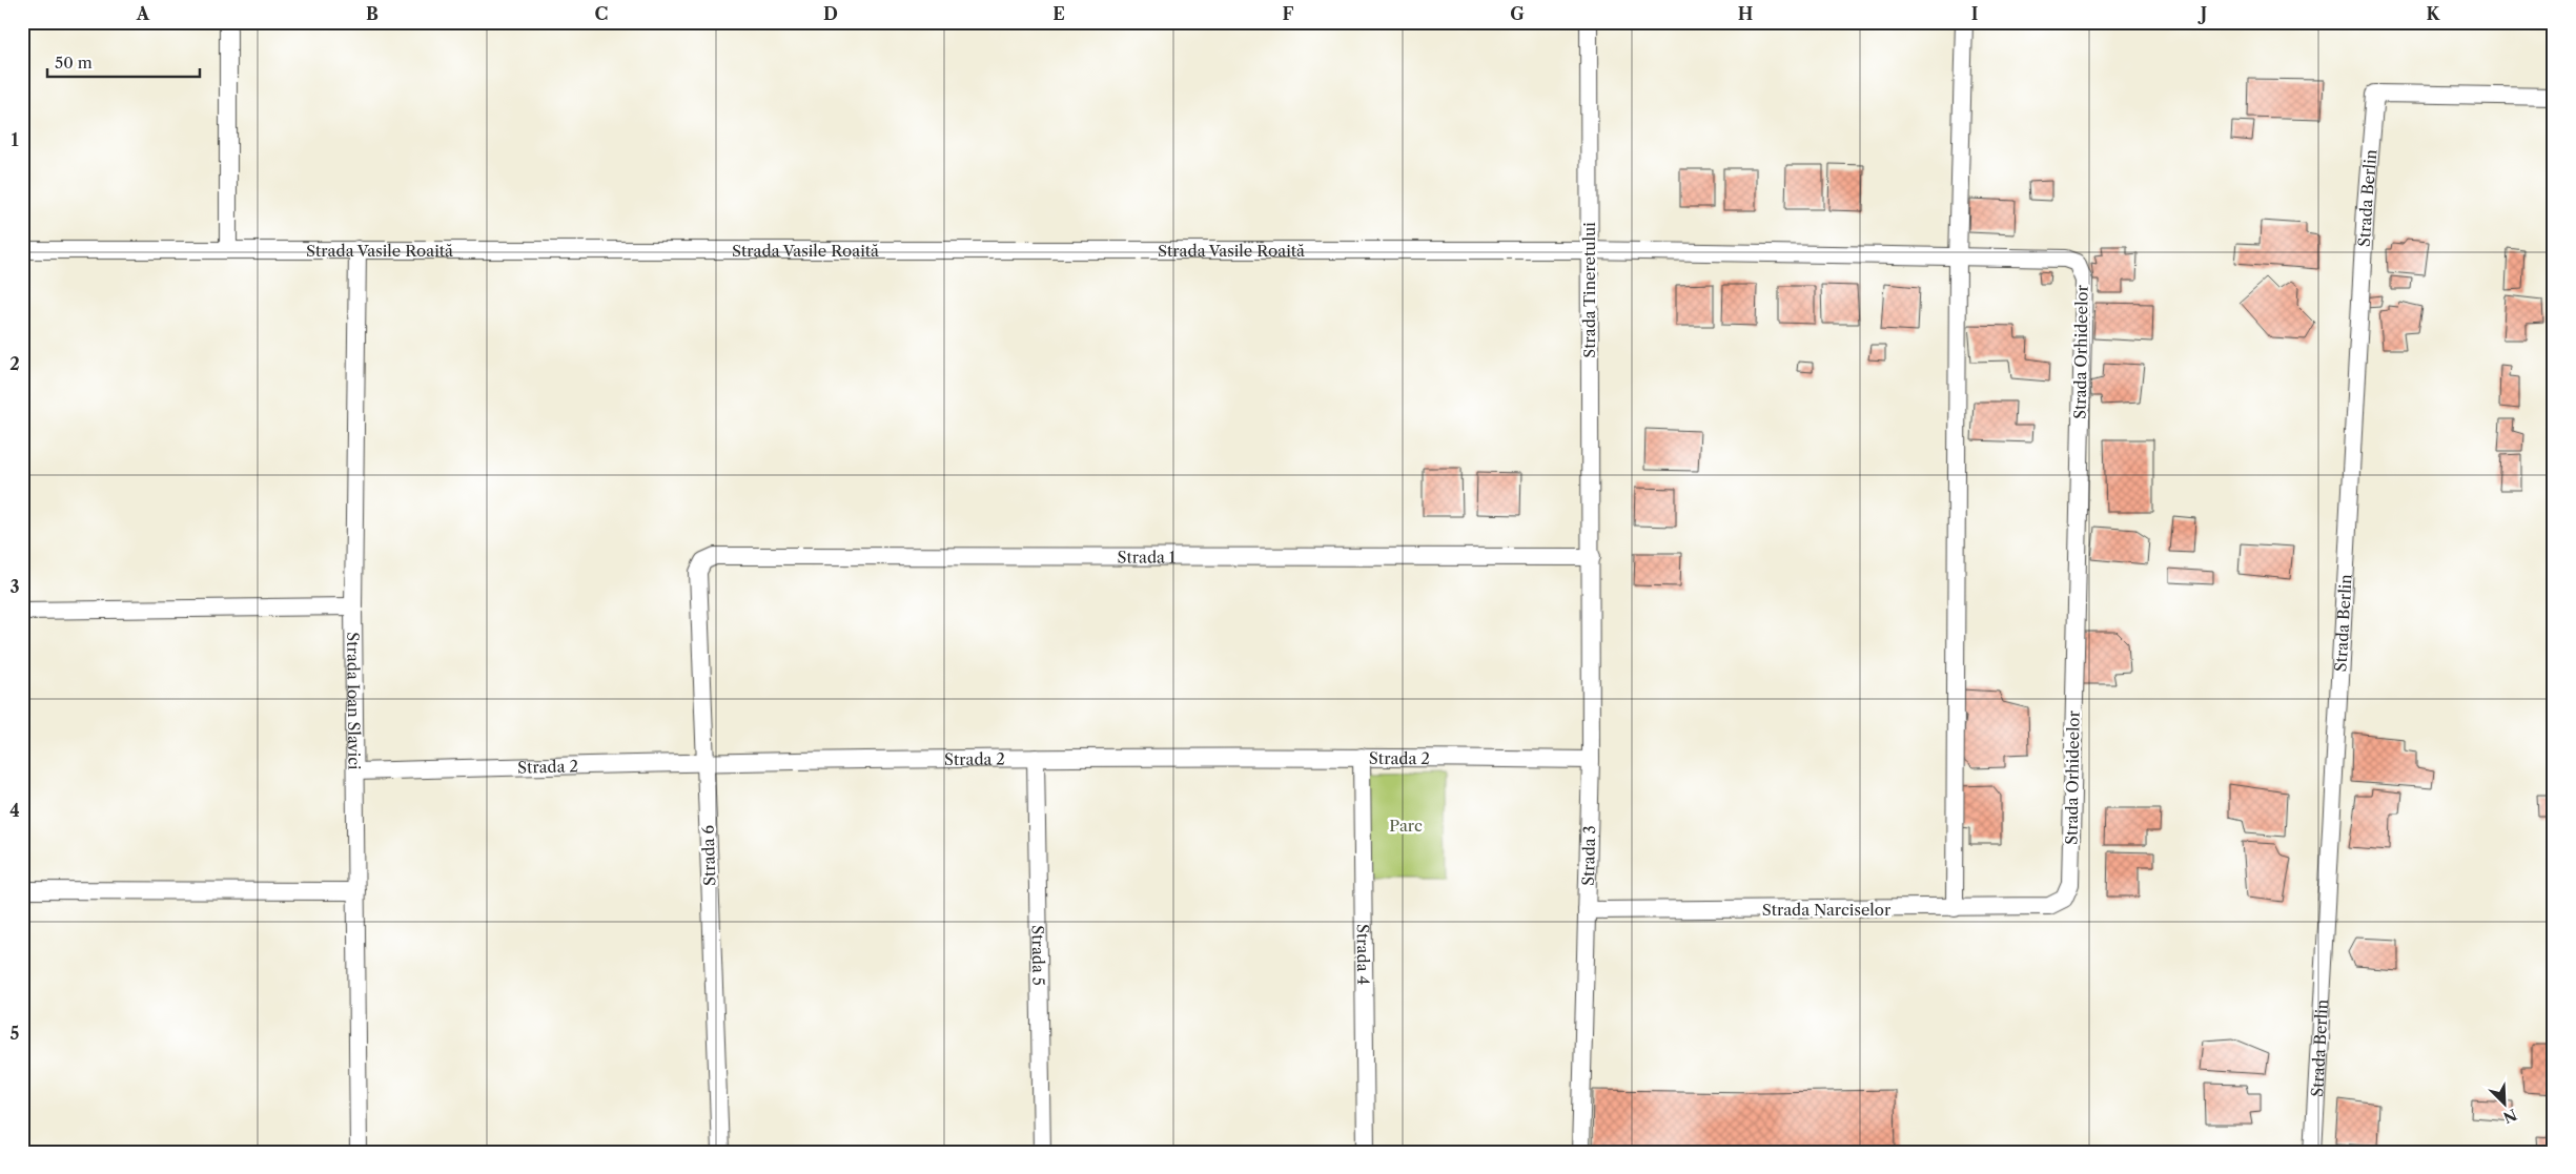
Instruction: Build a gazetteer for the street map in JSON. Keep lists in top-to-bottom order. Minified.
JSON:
{"streets":{"street":["Strada Berlin","Strada Vasile Roaită","Strada Tineretului","Strada Orhideelor","Strada 1","Strada Ioan Slavici","Strada 2","Strada 3","Strada 6","Strada Narciselor","Strada 5","Strada 4"]},"crossings":[["Strada Vasile Roaită","Strada Tineretului"],["Strada Vasile Roaită","Strada Orhideelor"],["Strada Vasile Roaită","Strada Ioan Slavici"],["Strada Tineretului","Strada Orhideelor"],["Strada Tineretului","Strada 1"],["Strada Tineretului","Strada 3"],["Strada Orhideelor","Strada Narciselor"],["Strada 1","Strada 3"],["Strada 1","Strada 6"],["Strada Ioan Slavici","Strada 2"],["Strada 2","Strada 3"],["Strada 2","Strada 6"],["Strada 2","Strada 5"],["Strada 2","Strada 4"],["Strada 3","Strada Narciselor"]],"parks":["Parc"],"scale_bar":"50 m","north":"bottom right","grid":{"columns":["A","B","C","D","E","F","G","H","I","J","K"],"rows":["1","2","3","4","5"]}}
